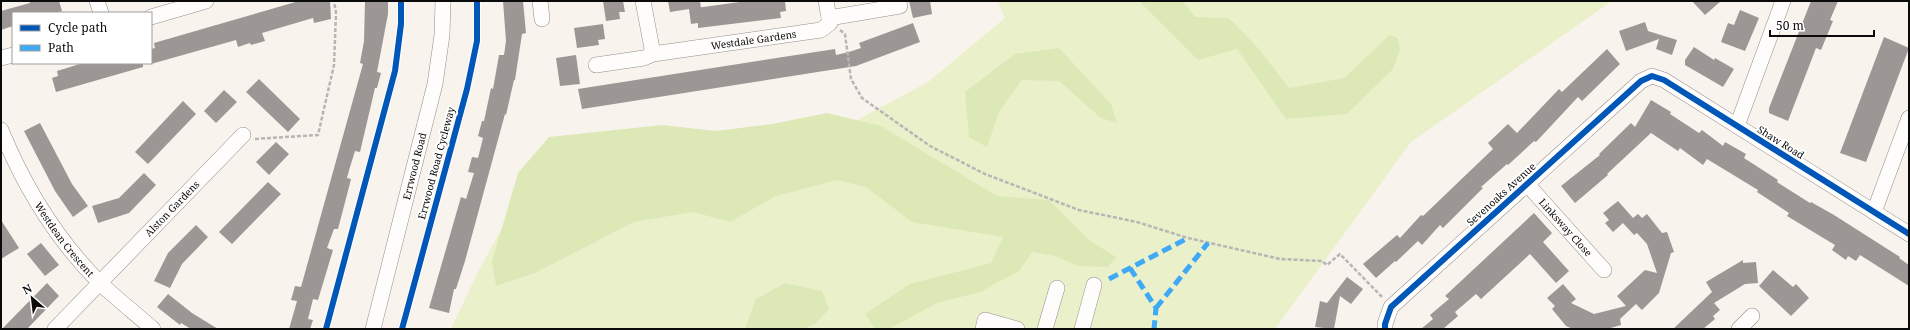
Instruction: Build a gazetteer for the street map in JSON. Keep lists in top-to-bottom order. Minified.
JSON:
{"streets":{"street":["Westdale Gardens","Shaw Road","Errwood Road","Sevenoaks Avenue","Alston Gardens","Linksway Close","Westdean Crescent"],"cycle path":["Errwood Road Cycleway"]},"crossings":[["Shaw Road","Sevenoaks Avenue"],["Sevenoaks Avenue","Linksway Close"],["Alston Gardens","Westdean Crescent"]],"legend":["Cycle path","Path"],"scale_bar":"50 m","north":"top left"}
